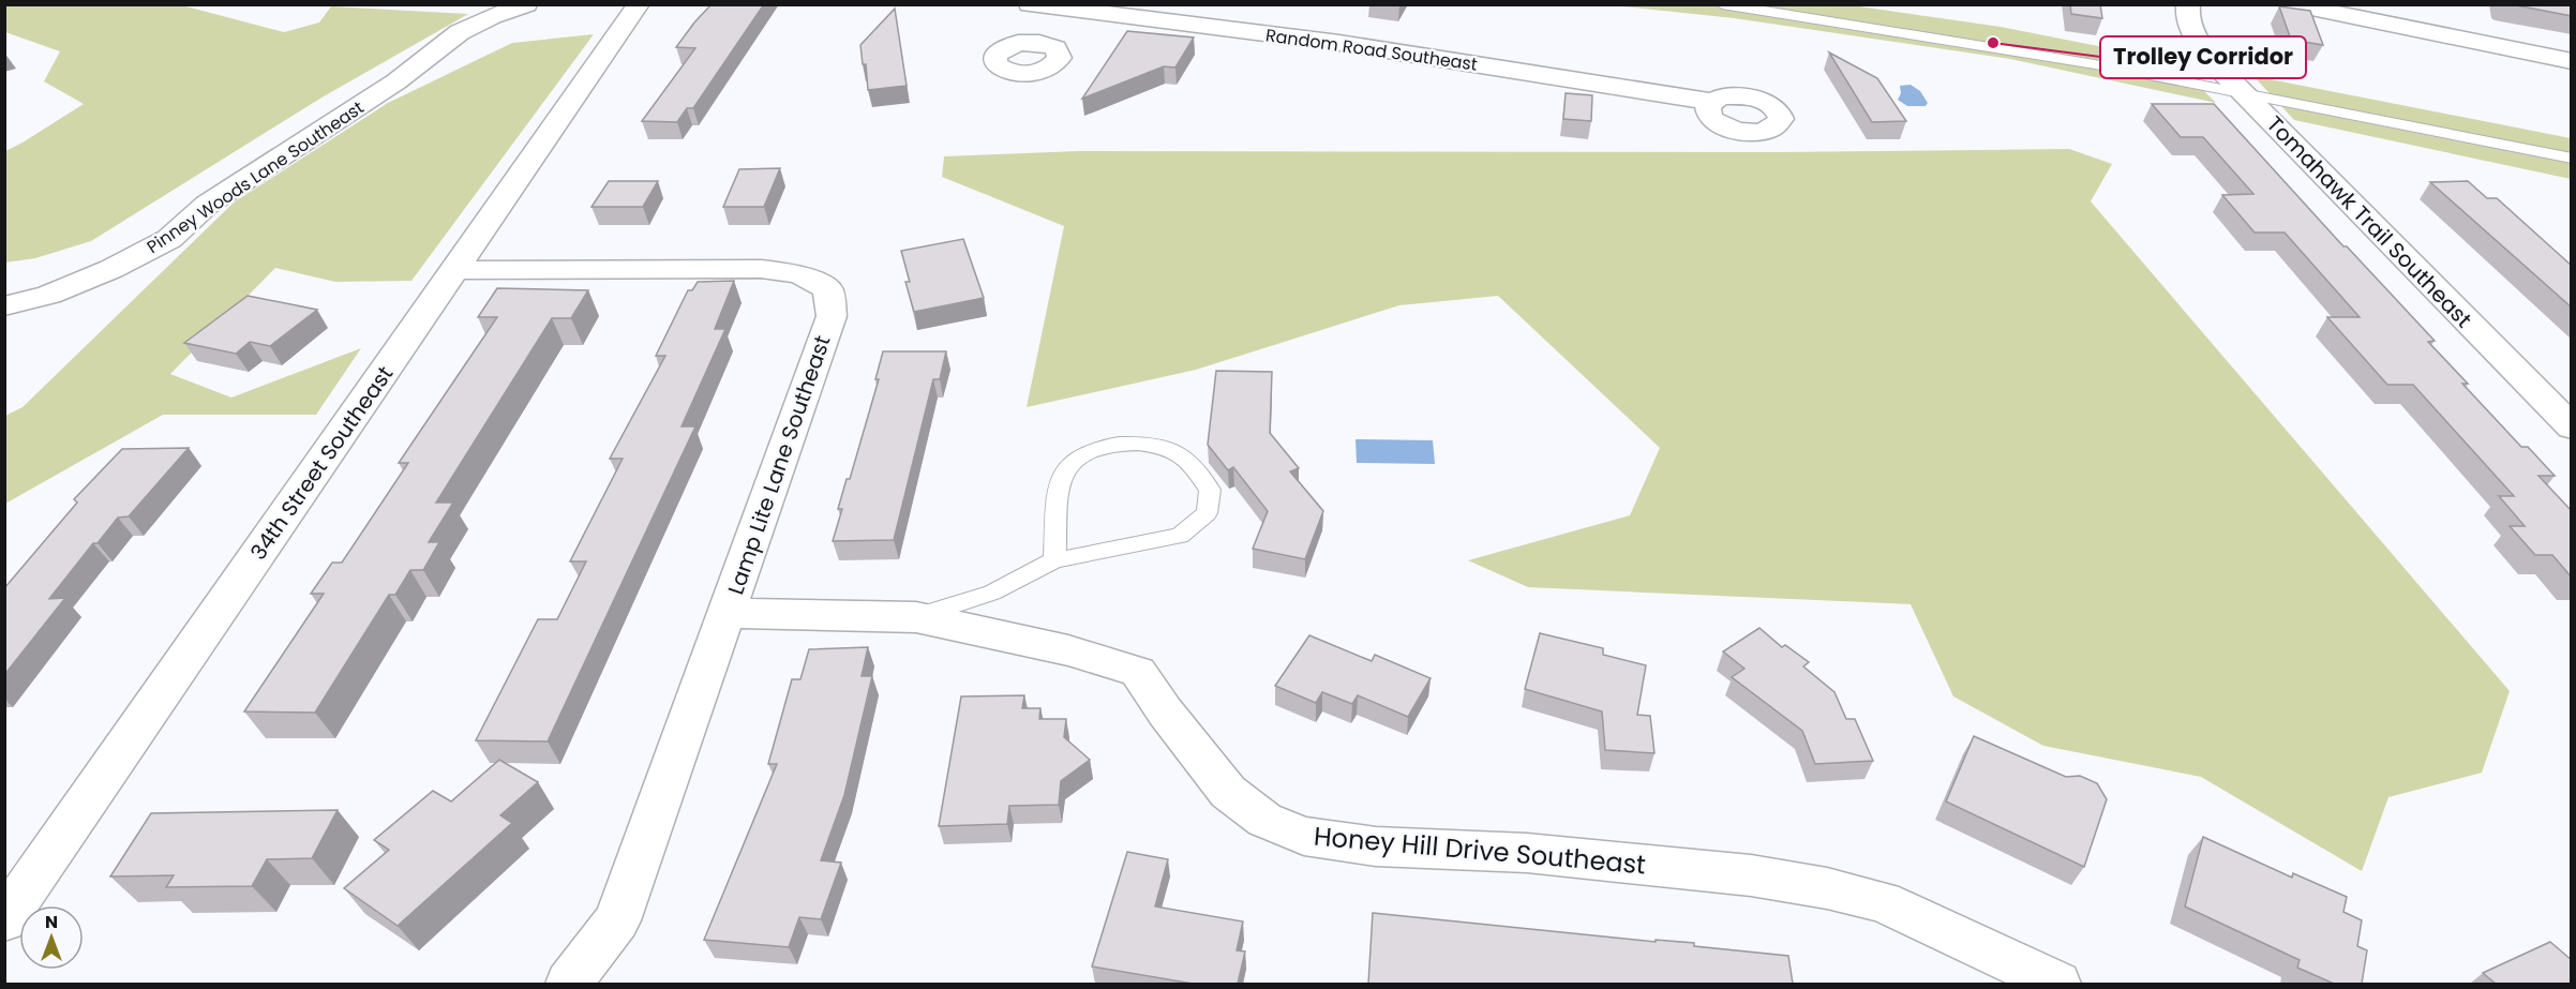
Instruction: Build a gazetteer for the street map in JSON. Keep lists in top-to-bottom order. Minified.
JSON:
{"streets":{"street":["Random Road Southeast","Pinney Woods Lane Southeast","Tomahawk Trail Southeast","34th Street Southeast","Lamp Lite Lane Southeast","Honey Hill Drive Southeast"]},"crossings":[["34th Street Southeast","Lamp Lite Lane Southeast"],["Lamp Lite Lane Southeast","Honey Hill Drive Southeast"]],"places":["Trolley Corridor"],"north":"top"}
